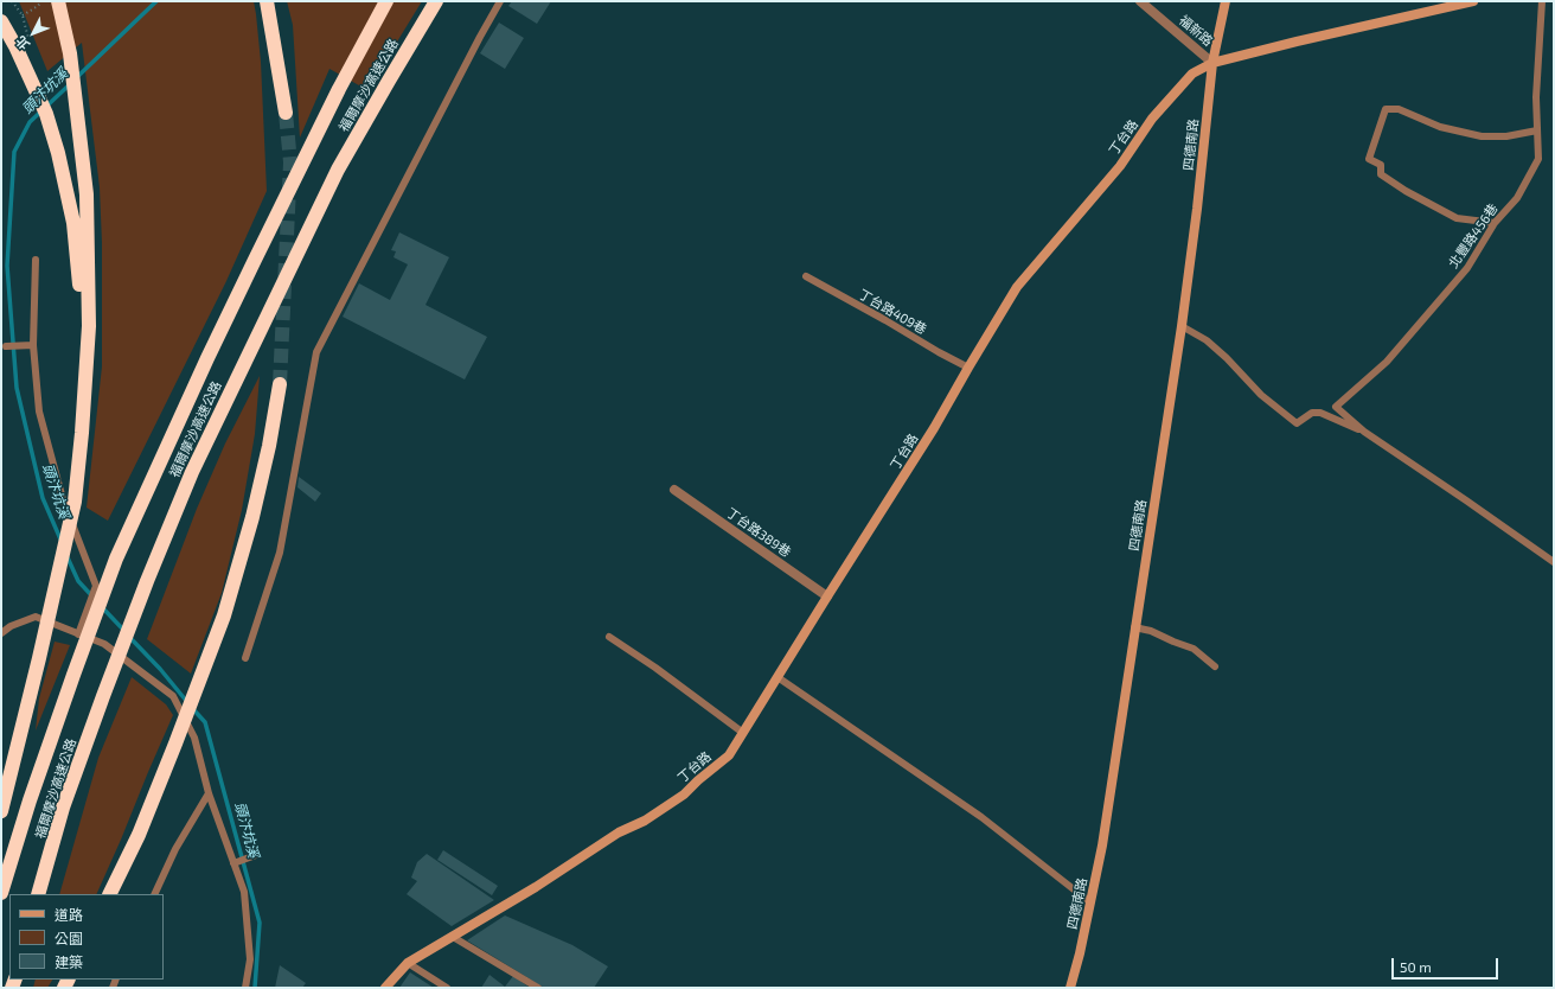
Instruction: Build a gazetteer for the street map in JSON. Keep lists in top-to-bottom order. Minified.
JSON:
{"streets":{"highway":["福爾摩沙高速公路"],"street":["福新路","丁台路","四德南路","丁台路389巷"],"lane":["北豐路456巷","丁台路409巷"]},"crossings":[["福新路","丁台路"],["福新路","四德南路"],["丁台路","四德南路"],["丁台路","丁台路409巷"],["丁台路","丁台路389巷"],["四德南路","北豐路456巷"]],"water":["頭汴坑溪"],"legend":["道路","公園","建築"],"scale_bar":"50 m","north":"bottom left"}
